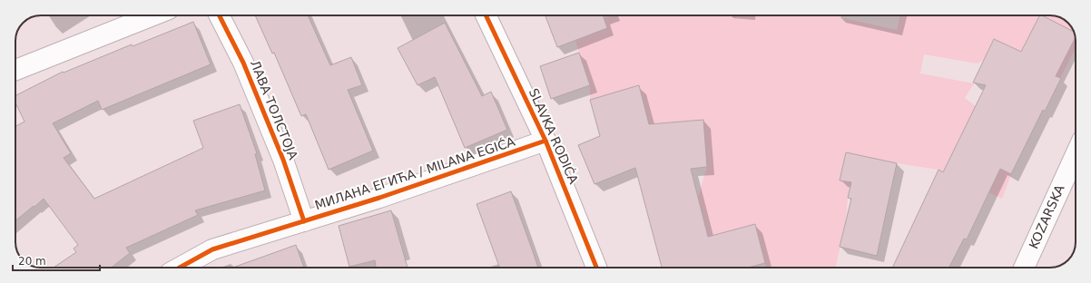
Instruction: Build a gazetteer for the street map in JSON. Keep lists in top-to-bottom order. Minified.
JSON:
{"streets":{"street":["ЛАВА ТОЛСТОЈА","SLAVKA RODIĆA","МИЛАНА ЕГИЋА / MILANA EGIĆA","KOZARSKA"]},"crossings":[["ЛАВА ТОЛСТОЈА","МИЛАНА ЕГИЋА / MILANA EGIĆA"],["SLAVKA RODIĆA","МИЛАНА ЕГИЋА / MILANA EGIĆA"]],"scale_bar":"20 m"}
